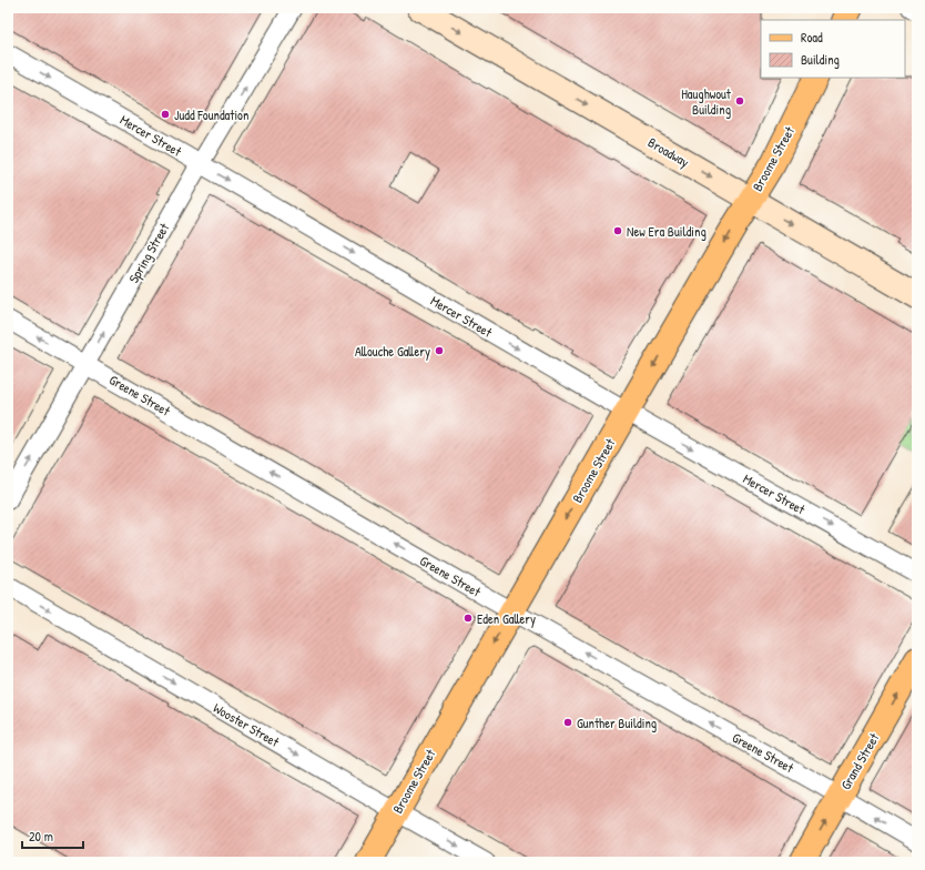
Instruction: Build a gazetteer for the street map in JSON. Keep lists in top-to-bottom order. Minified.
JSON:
{"streets":{"main road":["Broadway","Broome Street","Grand Street"],"street":["Mercer Street","Spring Street","Greene Street","Wooster Street"]},"crossings":[["Mercer Street","Broome Street"],["Mercer Street","Spring Street"],["Broadway","Broome Street"],["Broome Street","Greene Street"],["Broome Street","Wooster Street"],["Spring Street","Greene Street"],["Greene Street","Grand Street"]],"one_way":["Mercer Street","Broadway","Broome Street","Spring Street","Greene Street","Wooster Street","Grand Street"],"places":["Haughwout Building","Judd Foundation","New Era Building","Allouche Gallery","Eden Gallery","Gunther Building"],"legend":["Road","Building"],"scale_bar":"20 m"}
